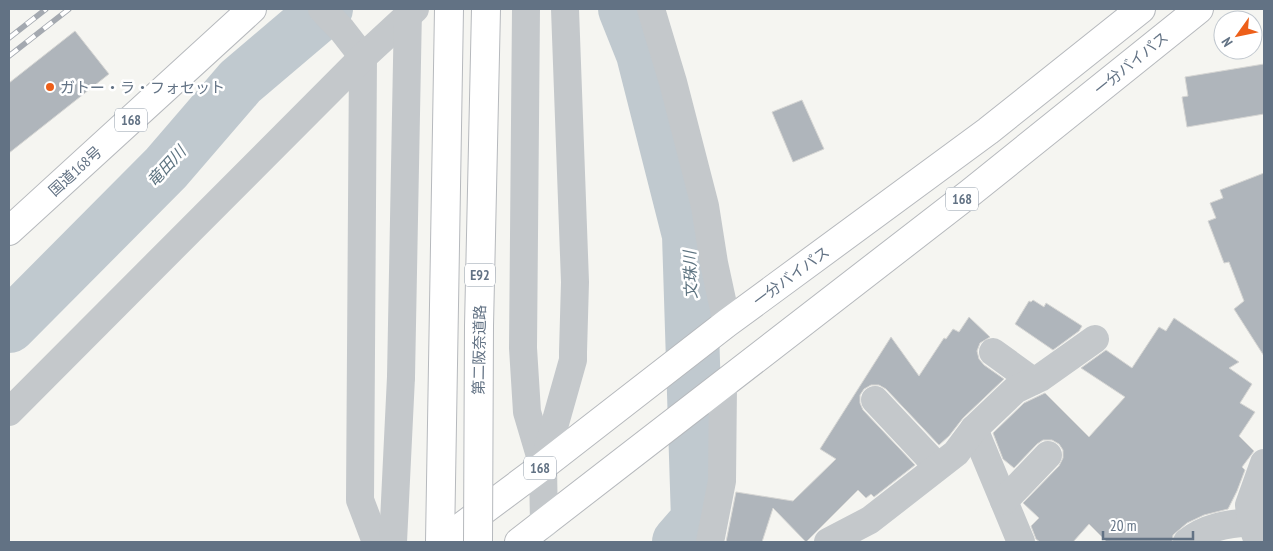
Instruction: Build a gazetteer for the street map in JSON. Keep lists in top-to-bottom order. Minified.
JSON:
{"streets":{"highway":["一分バイパス","168","国道168号","E92","第二阪奈道路"]},"crossings":[["一分バイパス","E92"]],"water":["竜田川","文珠川"],"places":["ガトー・ラ・フォセット"],"scale_bar":"20 m","north":"bottom left"}
